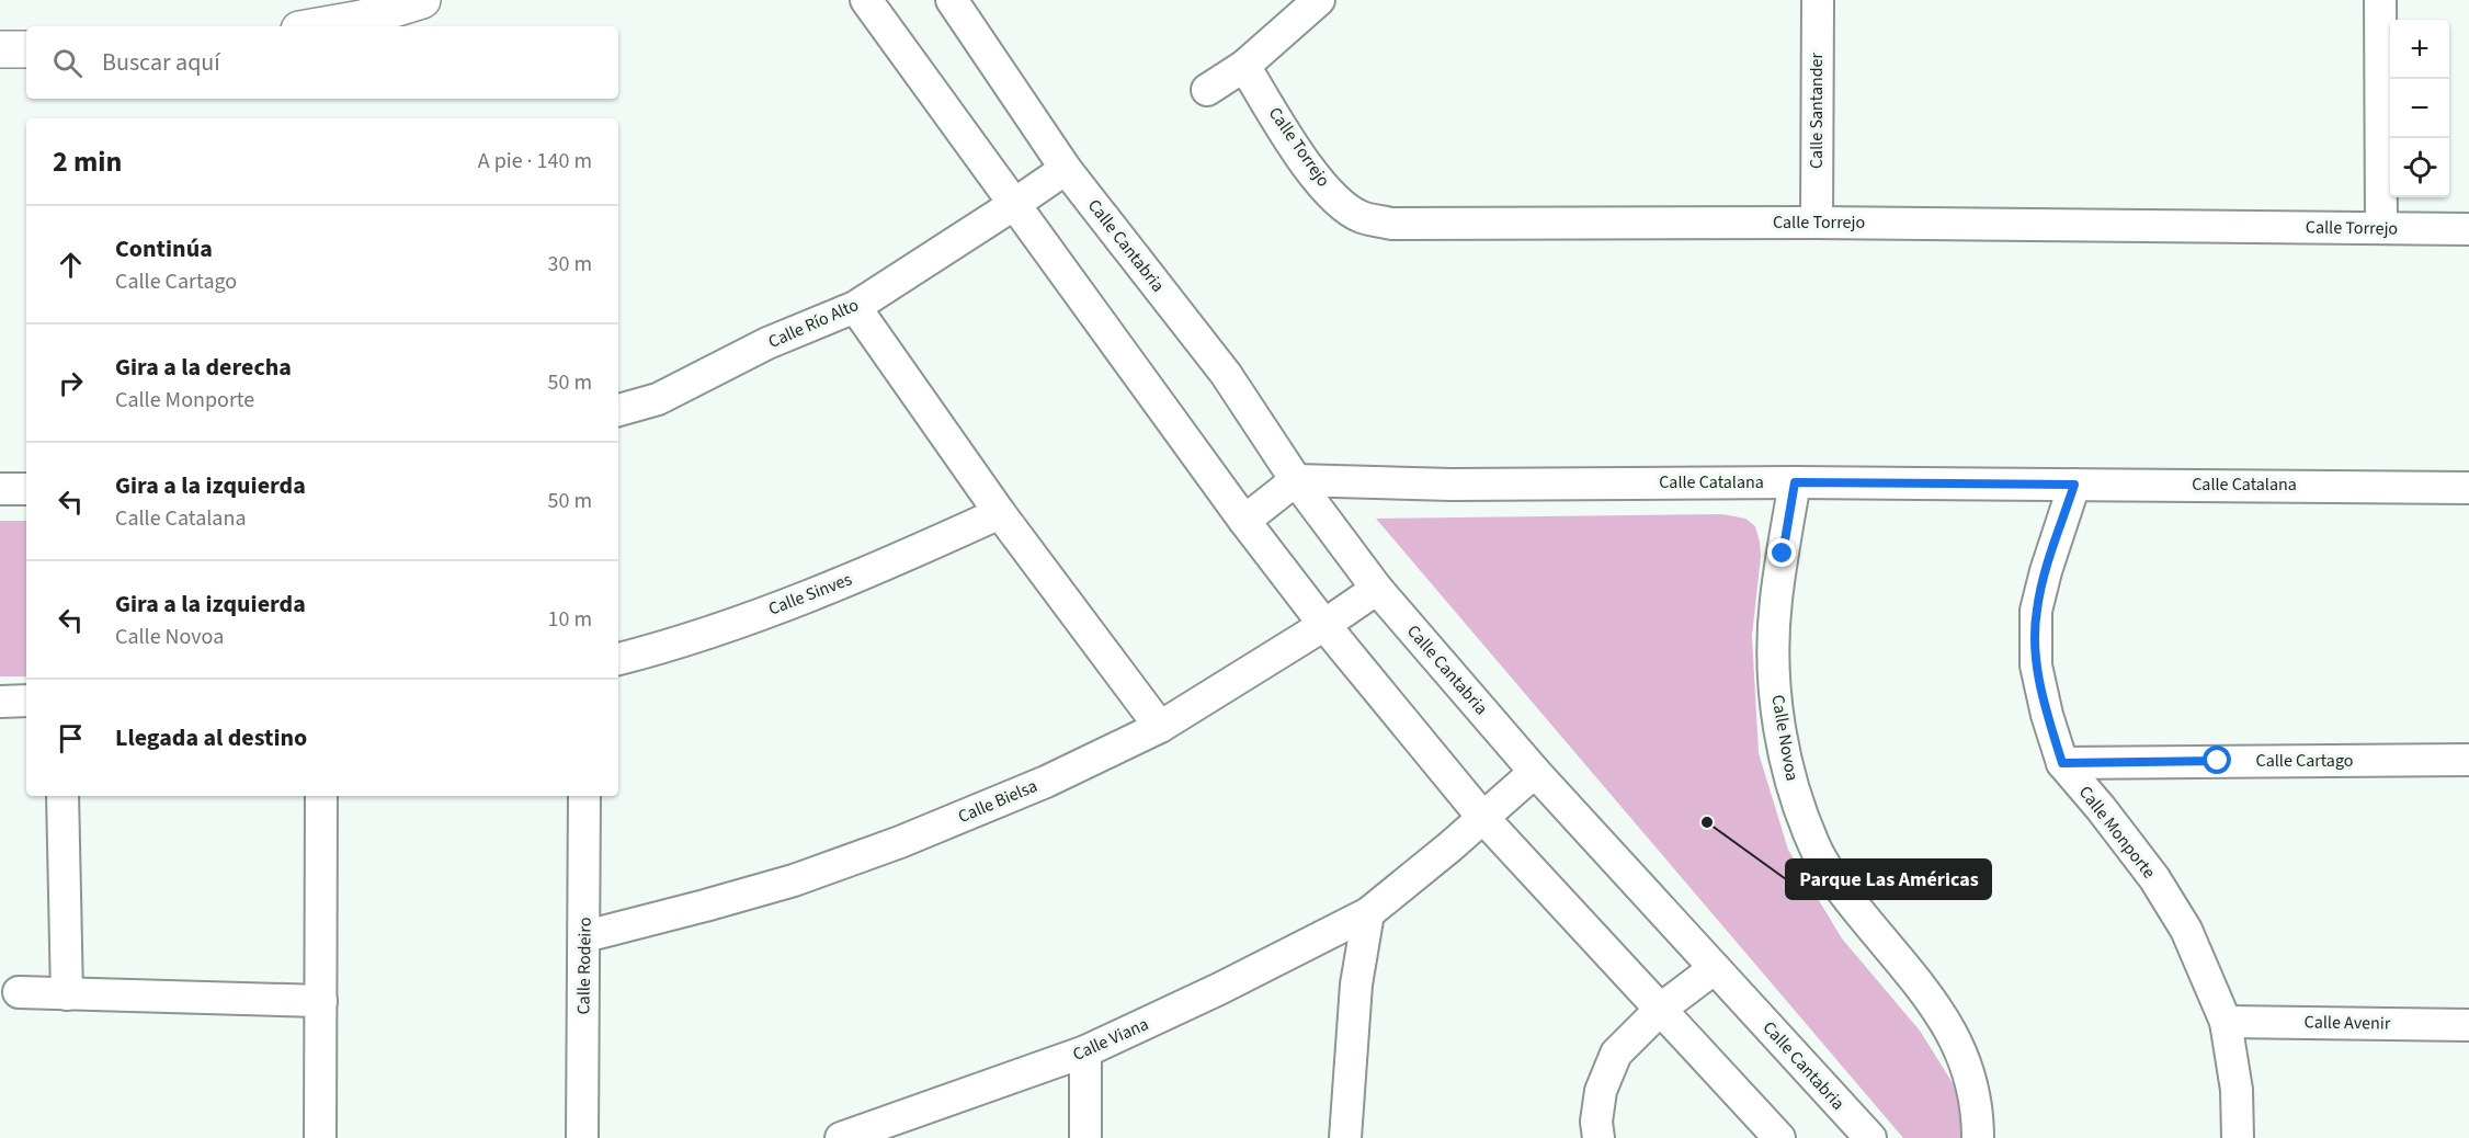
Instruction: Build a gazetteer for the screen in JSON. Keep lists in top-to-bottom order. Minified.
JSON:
{"streets":{"street":["Calle Santander","Calle Torrejo","Calle Cantabria","Calle Río Alto","Calle Catalana","Calle Sinves","Calle Novoa","Calle Cartago","Calle Bielsa","Calle Monporte","Calle Rodeiro","Calle Avenir","Calle Viana"]},"crossings":[["Calle Santander","Calle Torrejo"],["Calle Cantabria","Calle Río Alto"],["Calle Cantabria","Calle Catalana"],["Calle Cantabria","Calle Bielsa"],["Calle Cantabria","Calle Viana"],["Calle Catalana","Calle Novoa"],["Calle Catalana","Calle Monporte"],["Calle Cartago","Calle Monporte"],["Calle Bielsa","Calle Rodeiro"],["Calle Monporte","Calle Avenir"]],"places":["Parque Las Américas"],"page":{"map_buttons":["+","−"],"search":"Buscar aquí","heading":["2 min","A pie · 140 m"],"list":[["Continúa","Calle Cartago","30 m"],["Gira a la derecha","Calle Monporte","50 m"],["Gira a la izquierda","Calle Catalana","50 m"],["Gira a la izquierda","Calle Novoa","10 m"],"Llegada al destino"]}}
